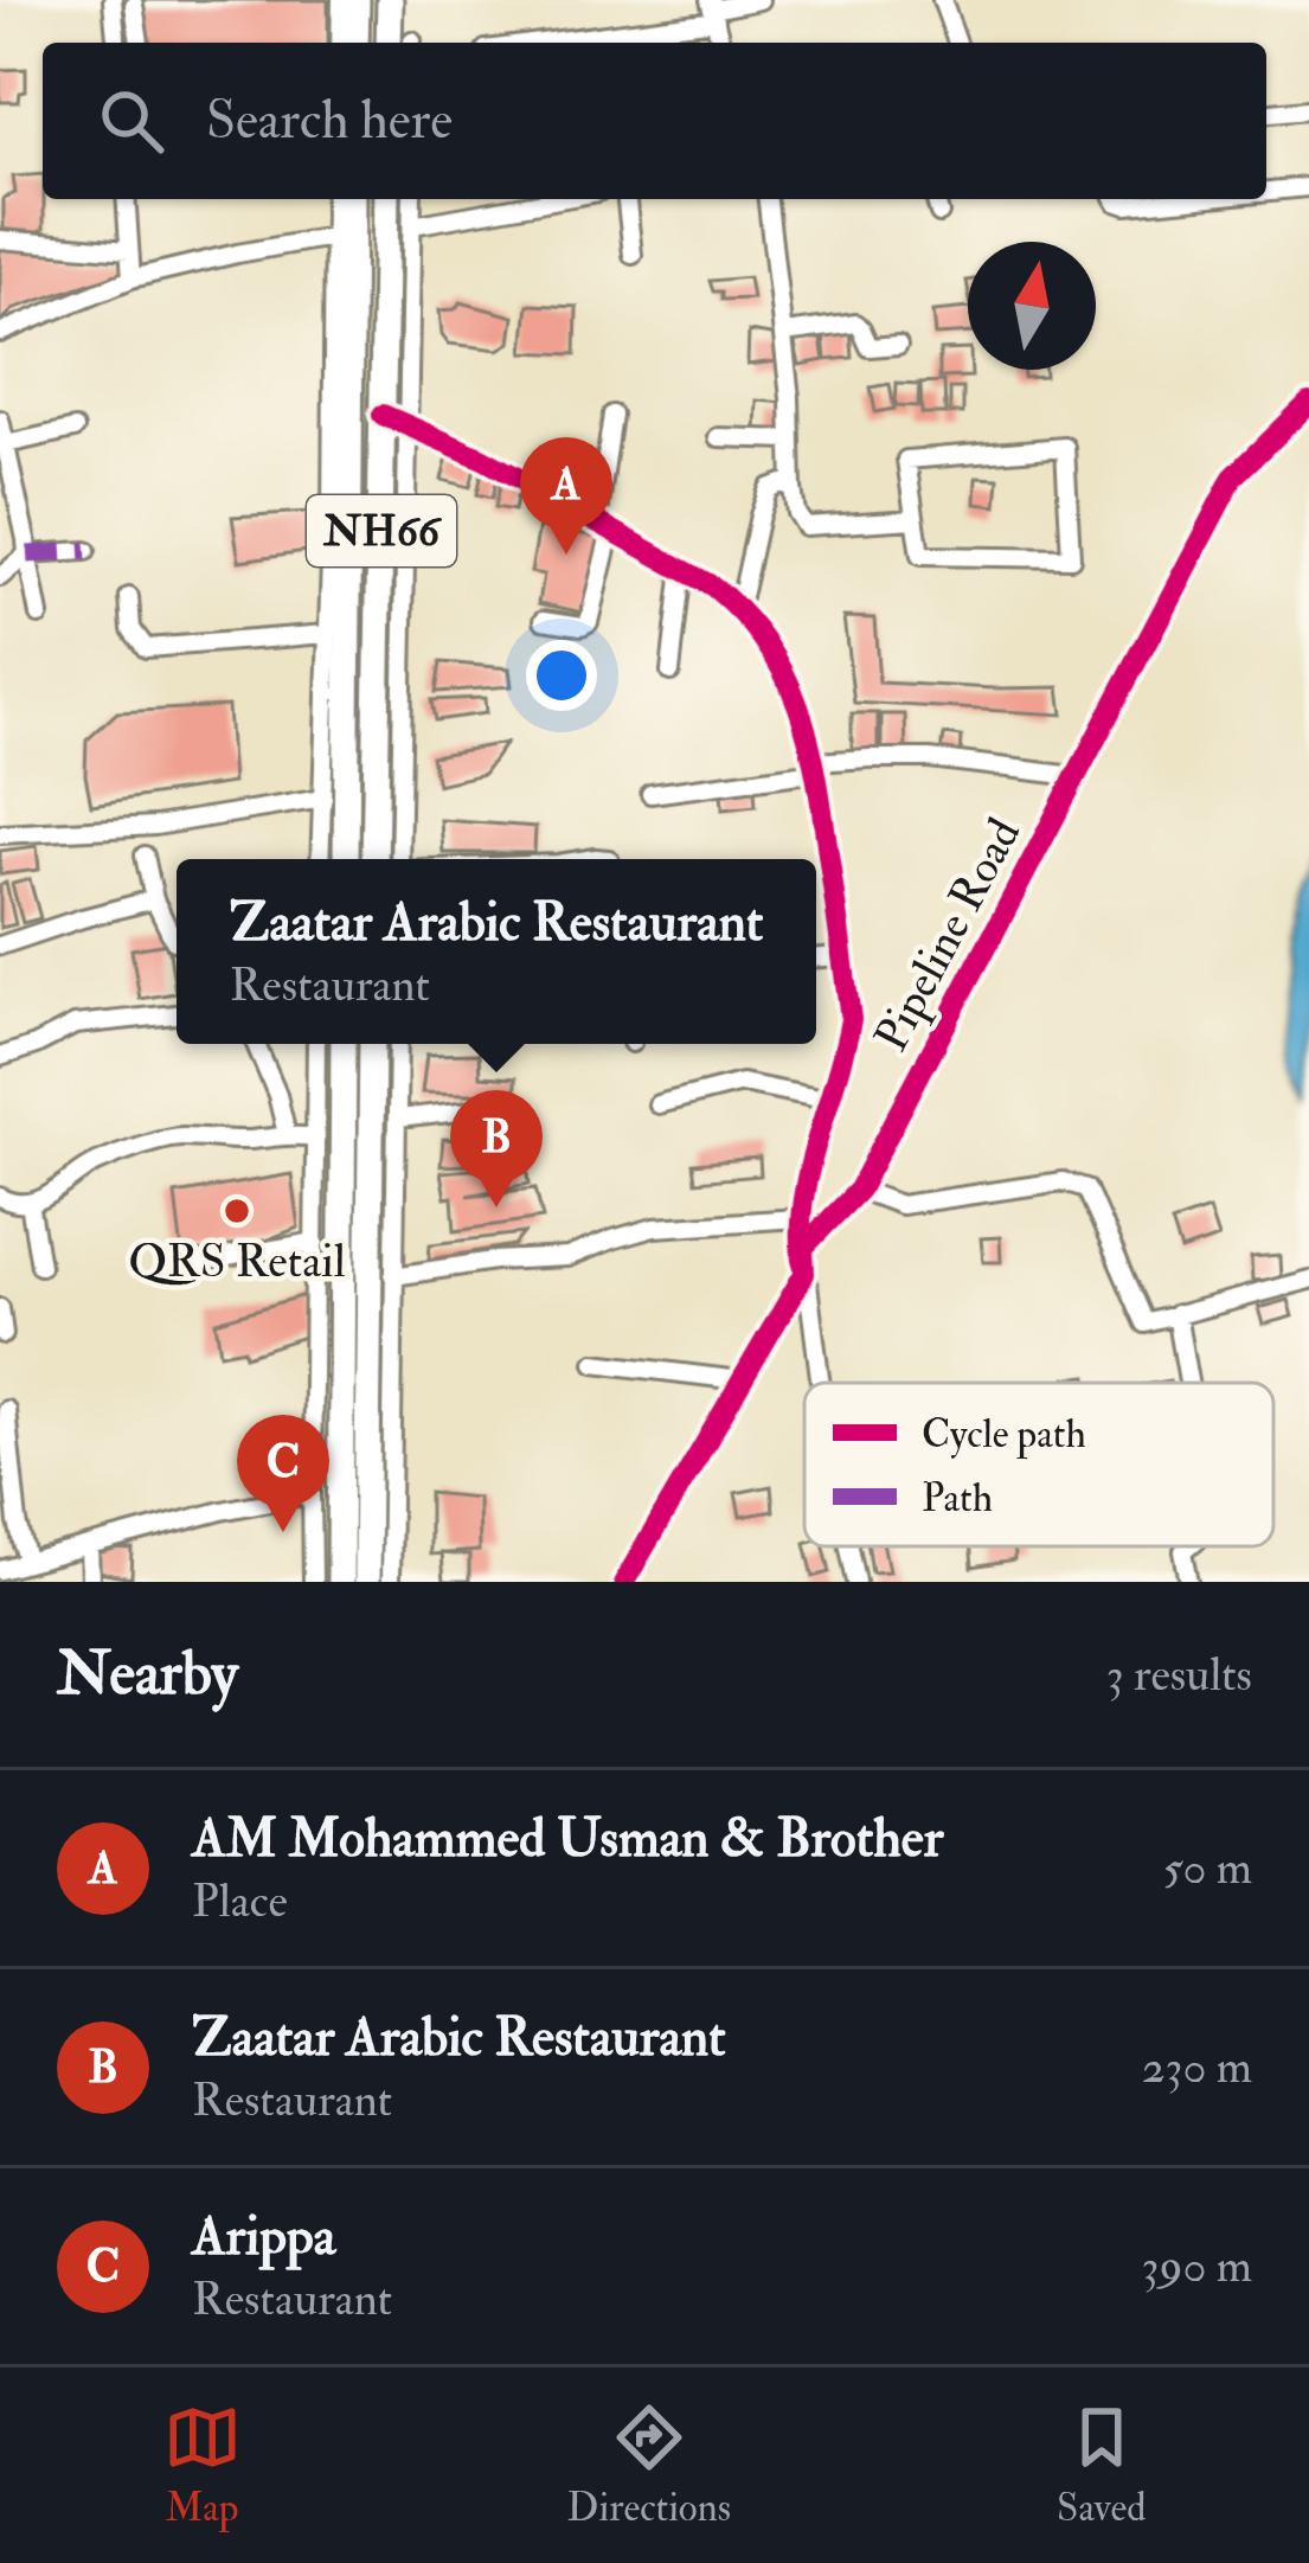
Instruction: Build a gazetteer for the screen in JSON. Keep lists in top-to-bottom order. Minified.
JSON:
{"streets":{"highway":["NH66"],"street":["Pipeline Road"]},"places":["QRS Retail"],"legend":["Cycle path","Path"],"north":"top","page":{"search":"Search here","pins":["A","B","C"],"popup":["Zaatar Arabic Restaurant","Restaurant"],"heading":["Nearby","3 results"],"list":[{"mark":"A","name":"AM Mohammed Usman & Brother","note":"Place","value":"50 m"},{"mark":"B","name":"Zaatar Arabic Restaurant","note":"Restaurant","value":"230 m"},{"mark":"C","name":"Arippa","note":"Restaurant","value":"390 m"}],"nav":["Map","Directions","Saved"]}}
